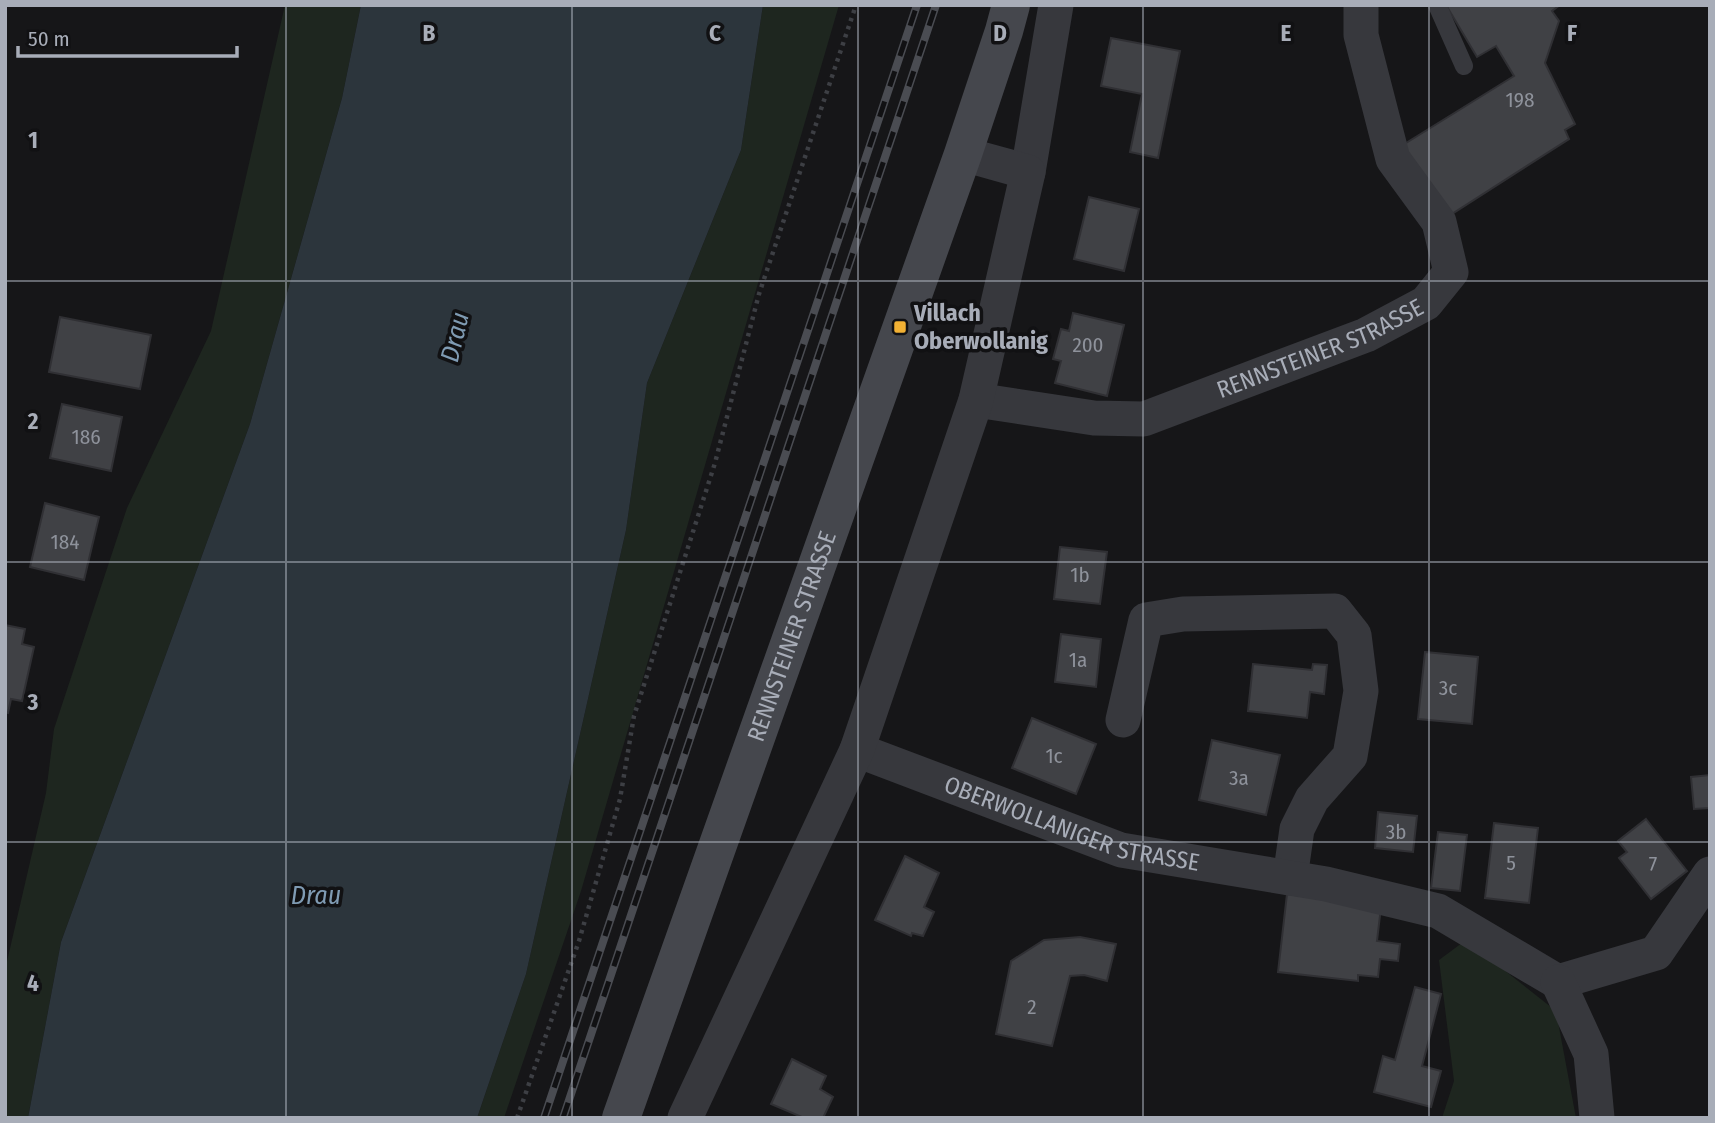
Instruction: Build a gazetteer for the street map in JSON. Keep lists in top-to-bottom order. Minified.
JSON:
{"streets":{"main road":["RENNSTEINER STRASSE"],"street":["OBERWOLLANIGER STRASSE"]},"water":["Drau"],"places":{"transit":["Villach Oberwollanig"]},"house_numbers":["198","200","186","184","1b","1a","3c","1c","3a","3b","5","7","2"],"scale_bar":"50 m","grid":{"columns":["B","C","D","E","F"],"rows":["1","2","3","4"]}}
